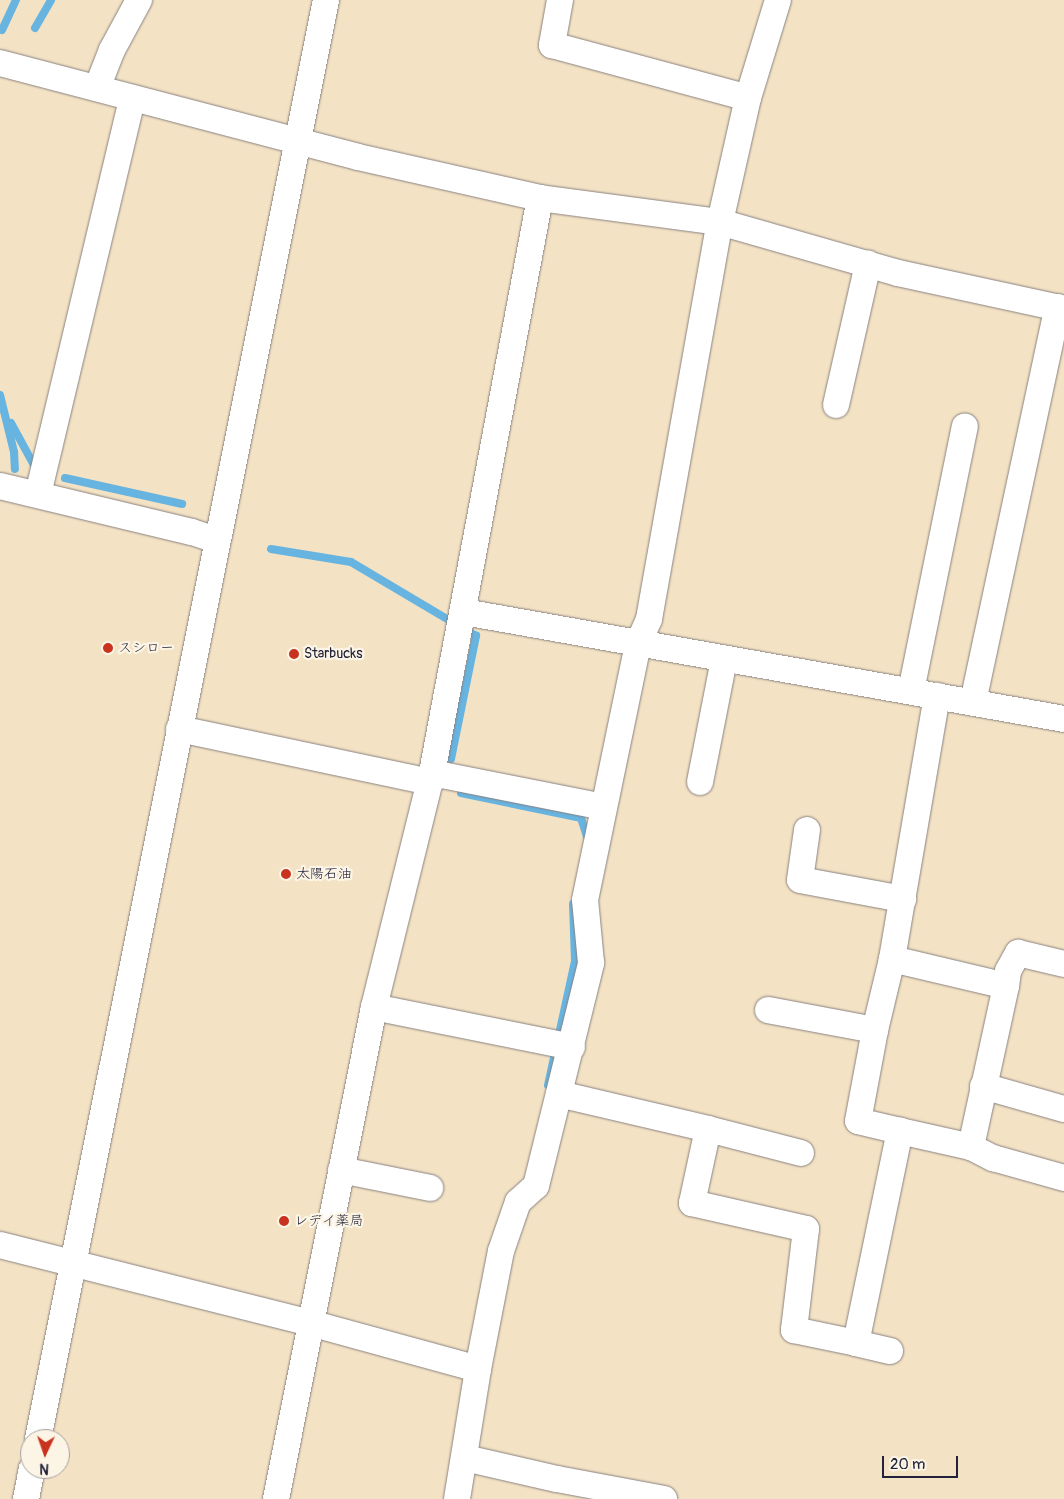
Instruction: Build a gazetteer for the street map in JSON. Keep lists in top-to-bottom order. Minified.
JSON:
{"places":["スシロー","Starbucks","太陽石油","レデイ薬局"],"scale_bar":"20 m","north":"bottom"}
